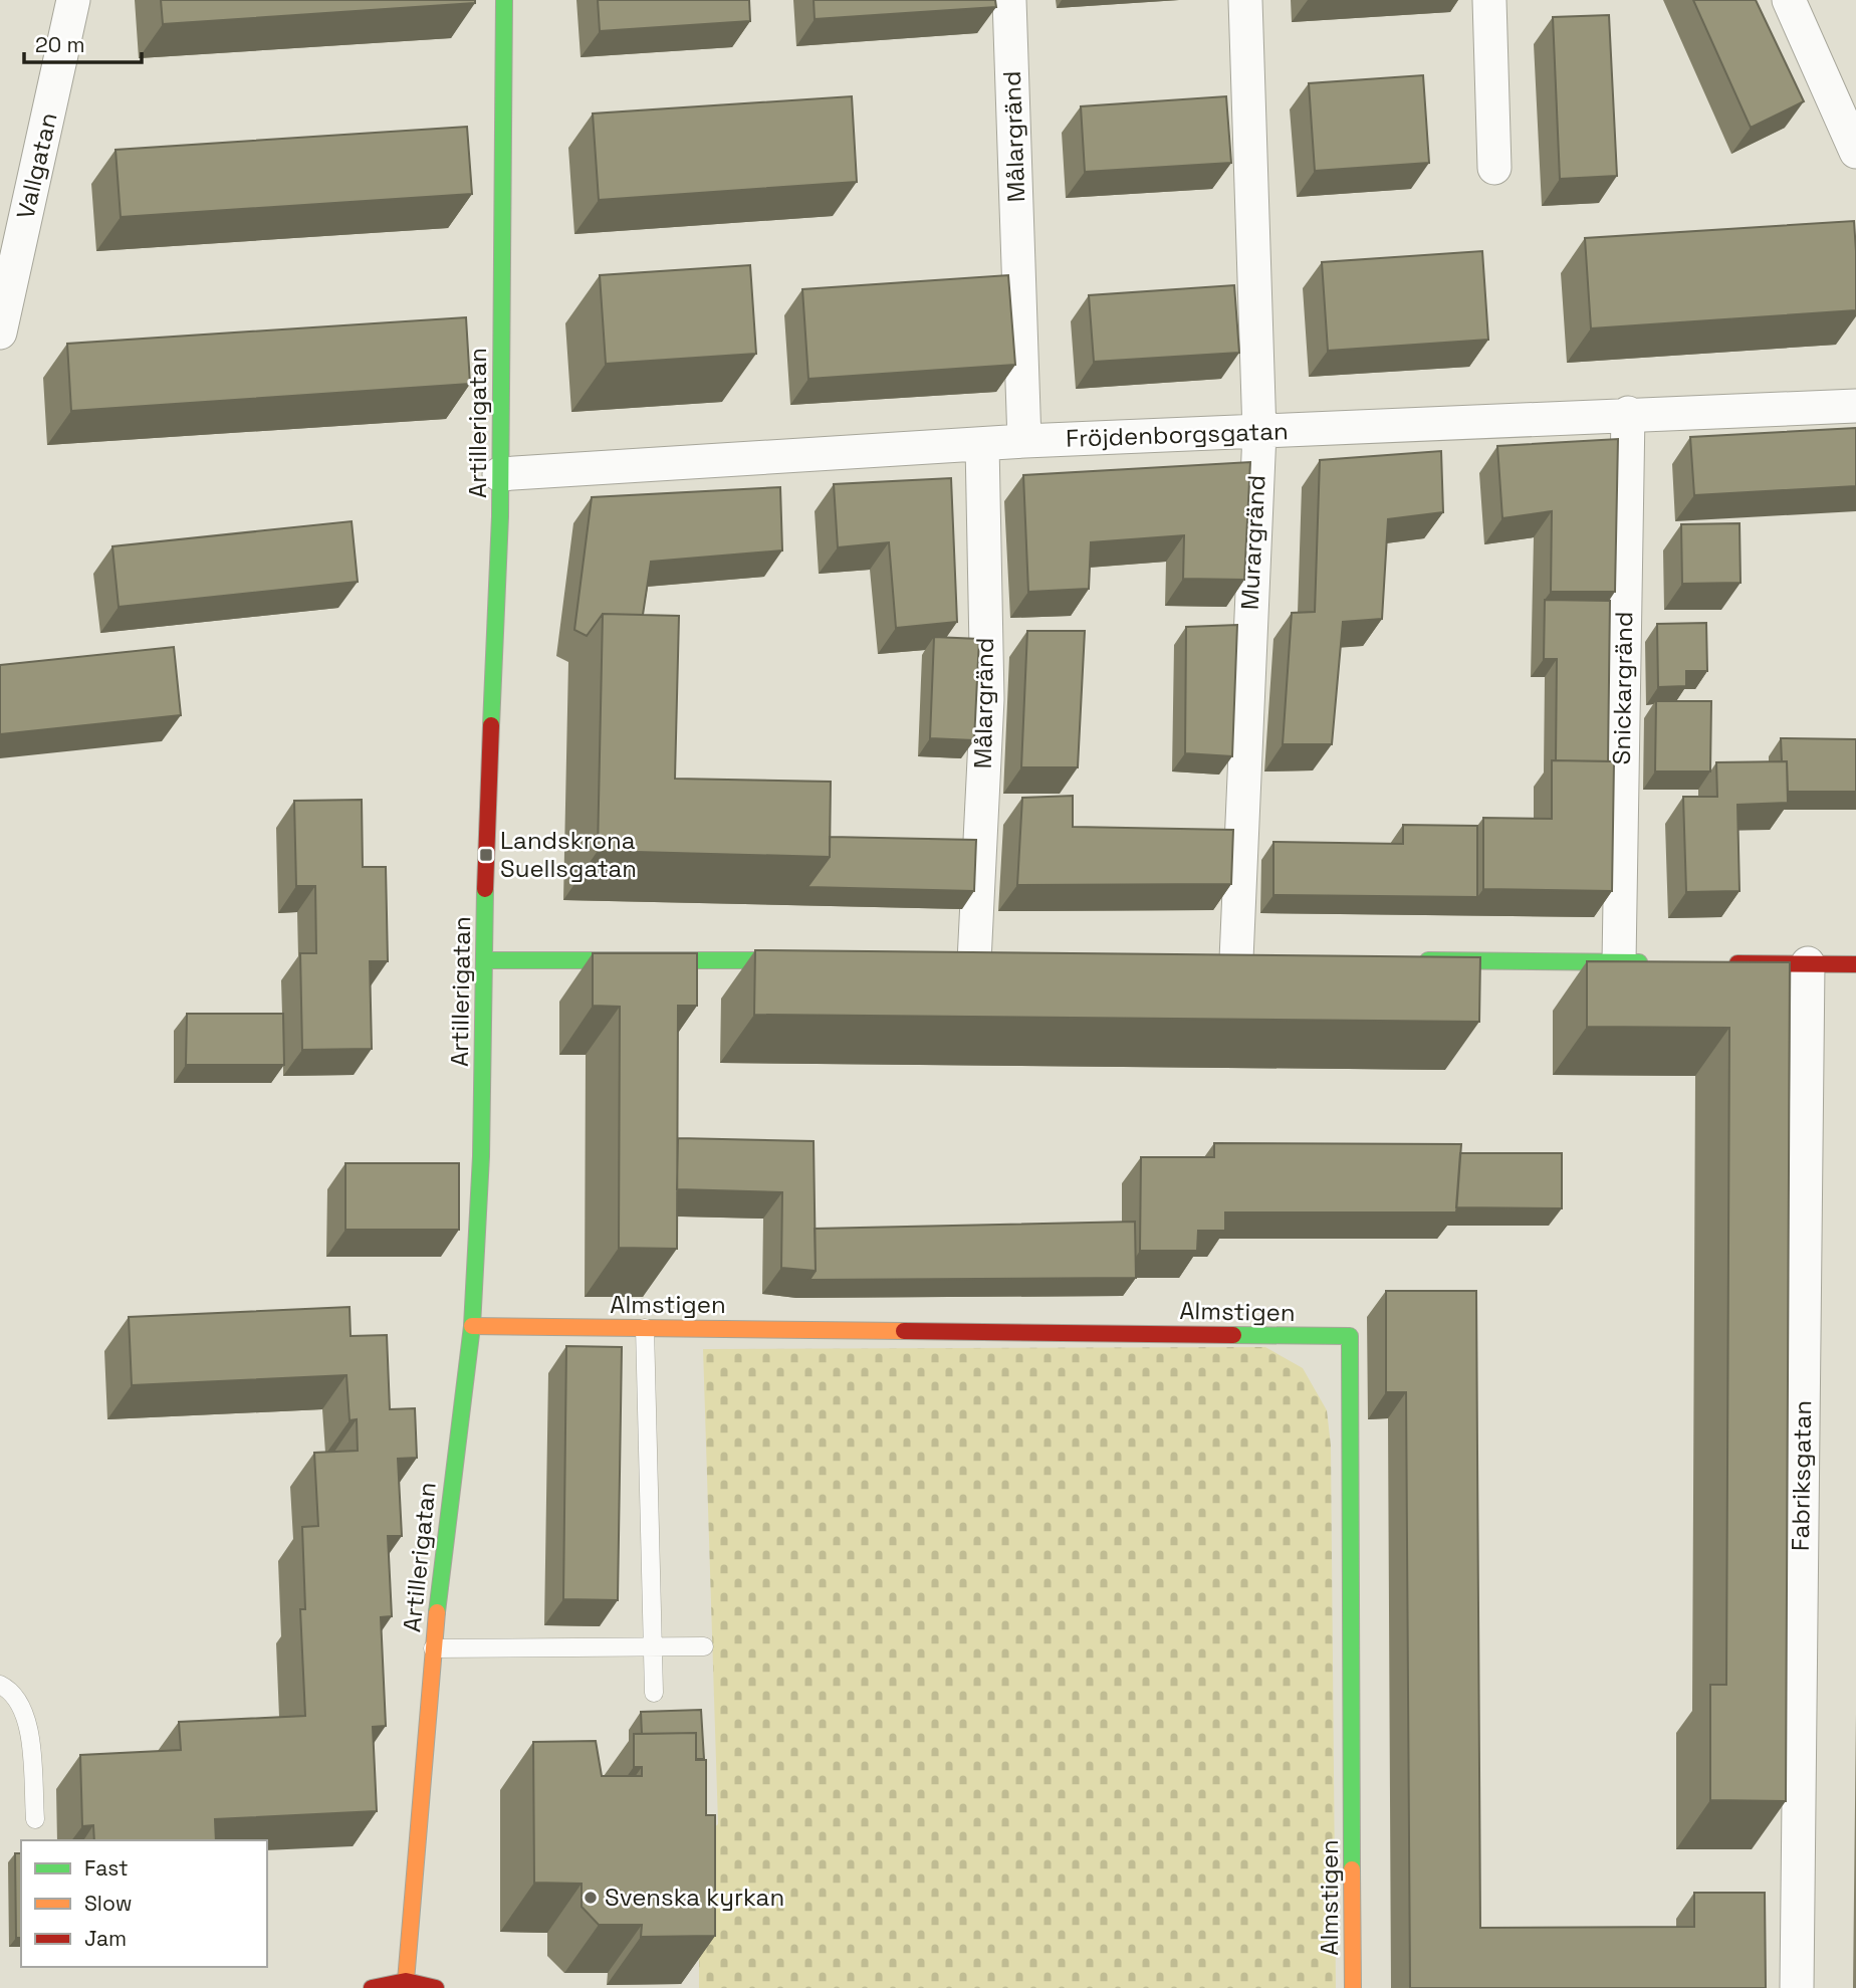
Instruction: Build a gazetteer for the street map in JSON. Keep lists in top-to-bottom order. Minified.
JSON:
{"streets":{"street":["Målargränd","Vallgatan","Artillerigatan","Fröjdenborgsgatan","Murargränd","Snickargränd","Almstigen","Fabriksgatan"]},"crossings":[["Målargränd","Fröjdenborgsgatan"],["Artillerigatan","Fröjdenborgsgatan"],["Artillerigatan","Almstigen"],["Fröjdenborgsgatan","Murargränd"],["Fröjdenborgsgatan","Snickargränd"]],"places":{"transit":["Landskrona Suellsgatan"],"other":["Svenska kyrkan"]},"legend":["Fast","Slow","Jam"],"scale_bar":"20 m"}
